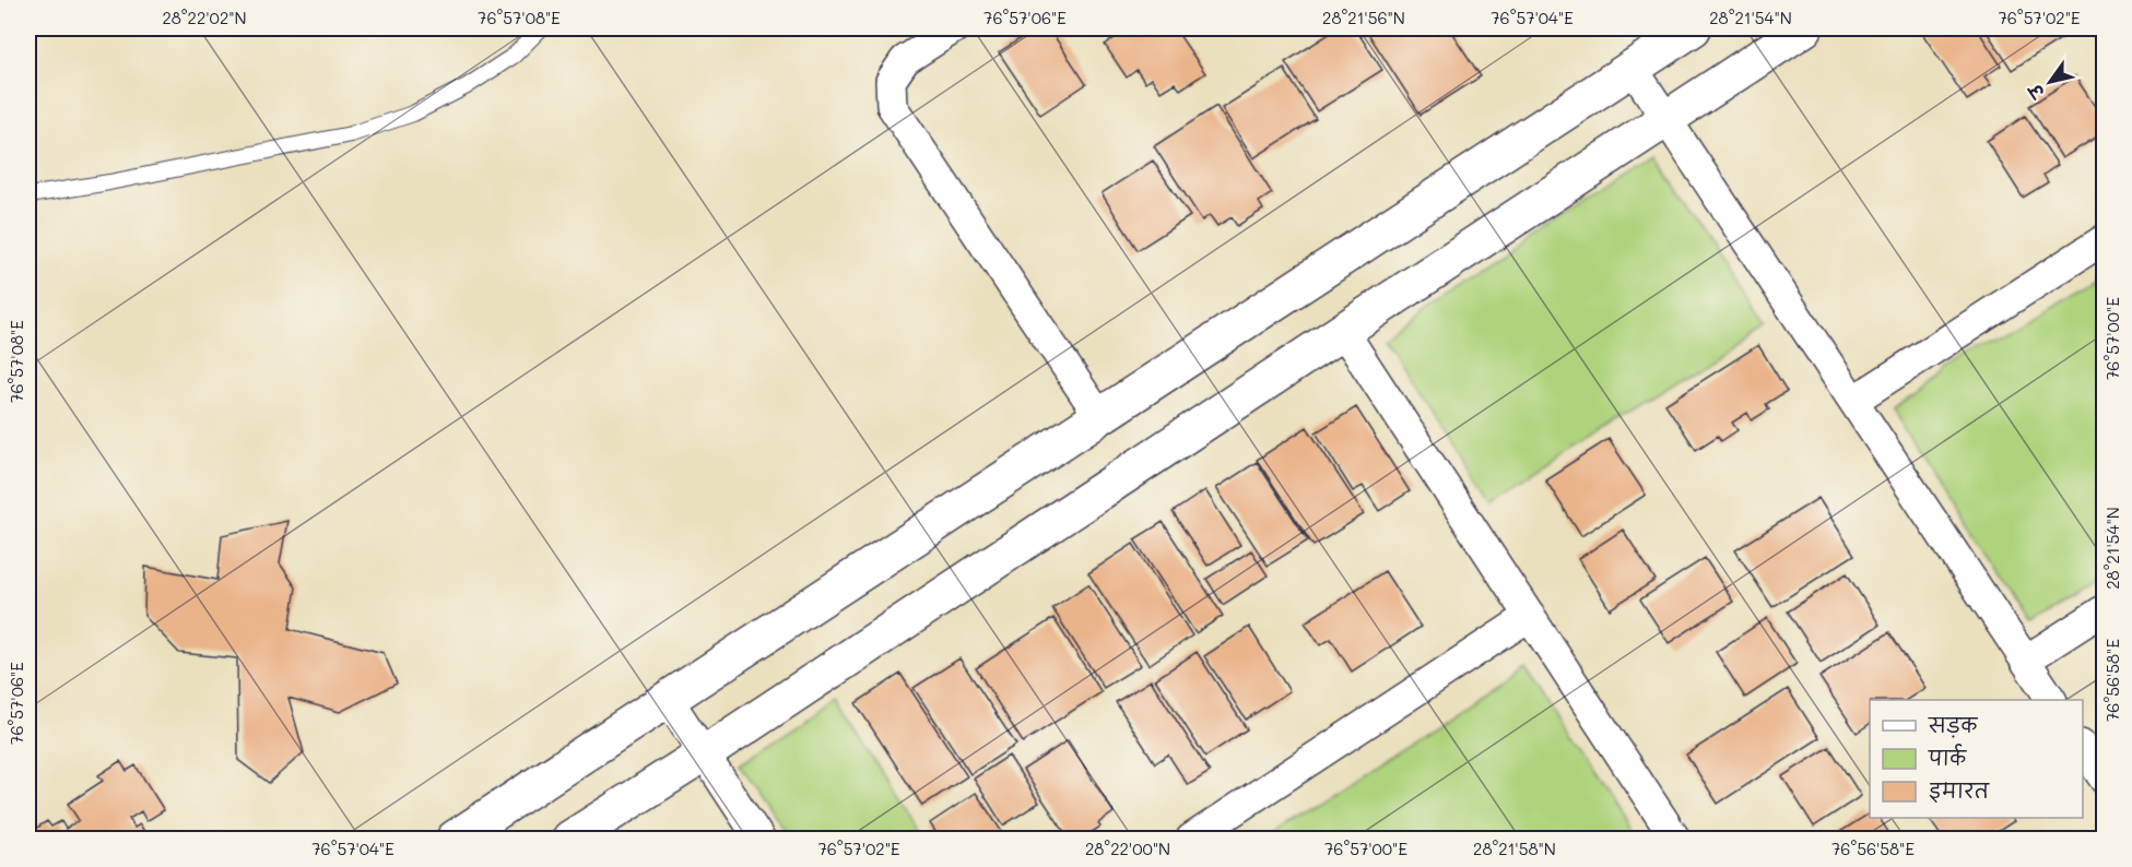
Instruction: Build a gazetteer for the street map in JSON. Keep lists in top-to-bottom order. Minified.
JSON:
{"legend":["सड़क","पार्क","इमारत"],"north":"bottom left","coordinates":["28°22'02\"N","76°57'08\"E","76°57'06\"E","28°21'56\"N","76°57'04\"E","28°21'54\"N","76°57'02\"E","76°57'00\"E","76°56'58\"E","28°22'00\"N","28°21'58\"N"]}
